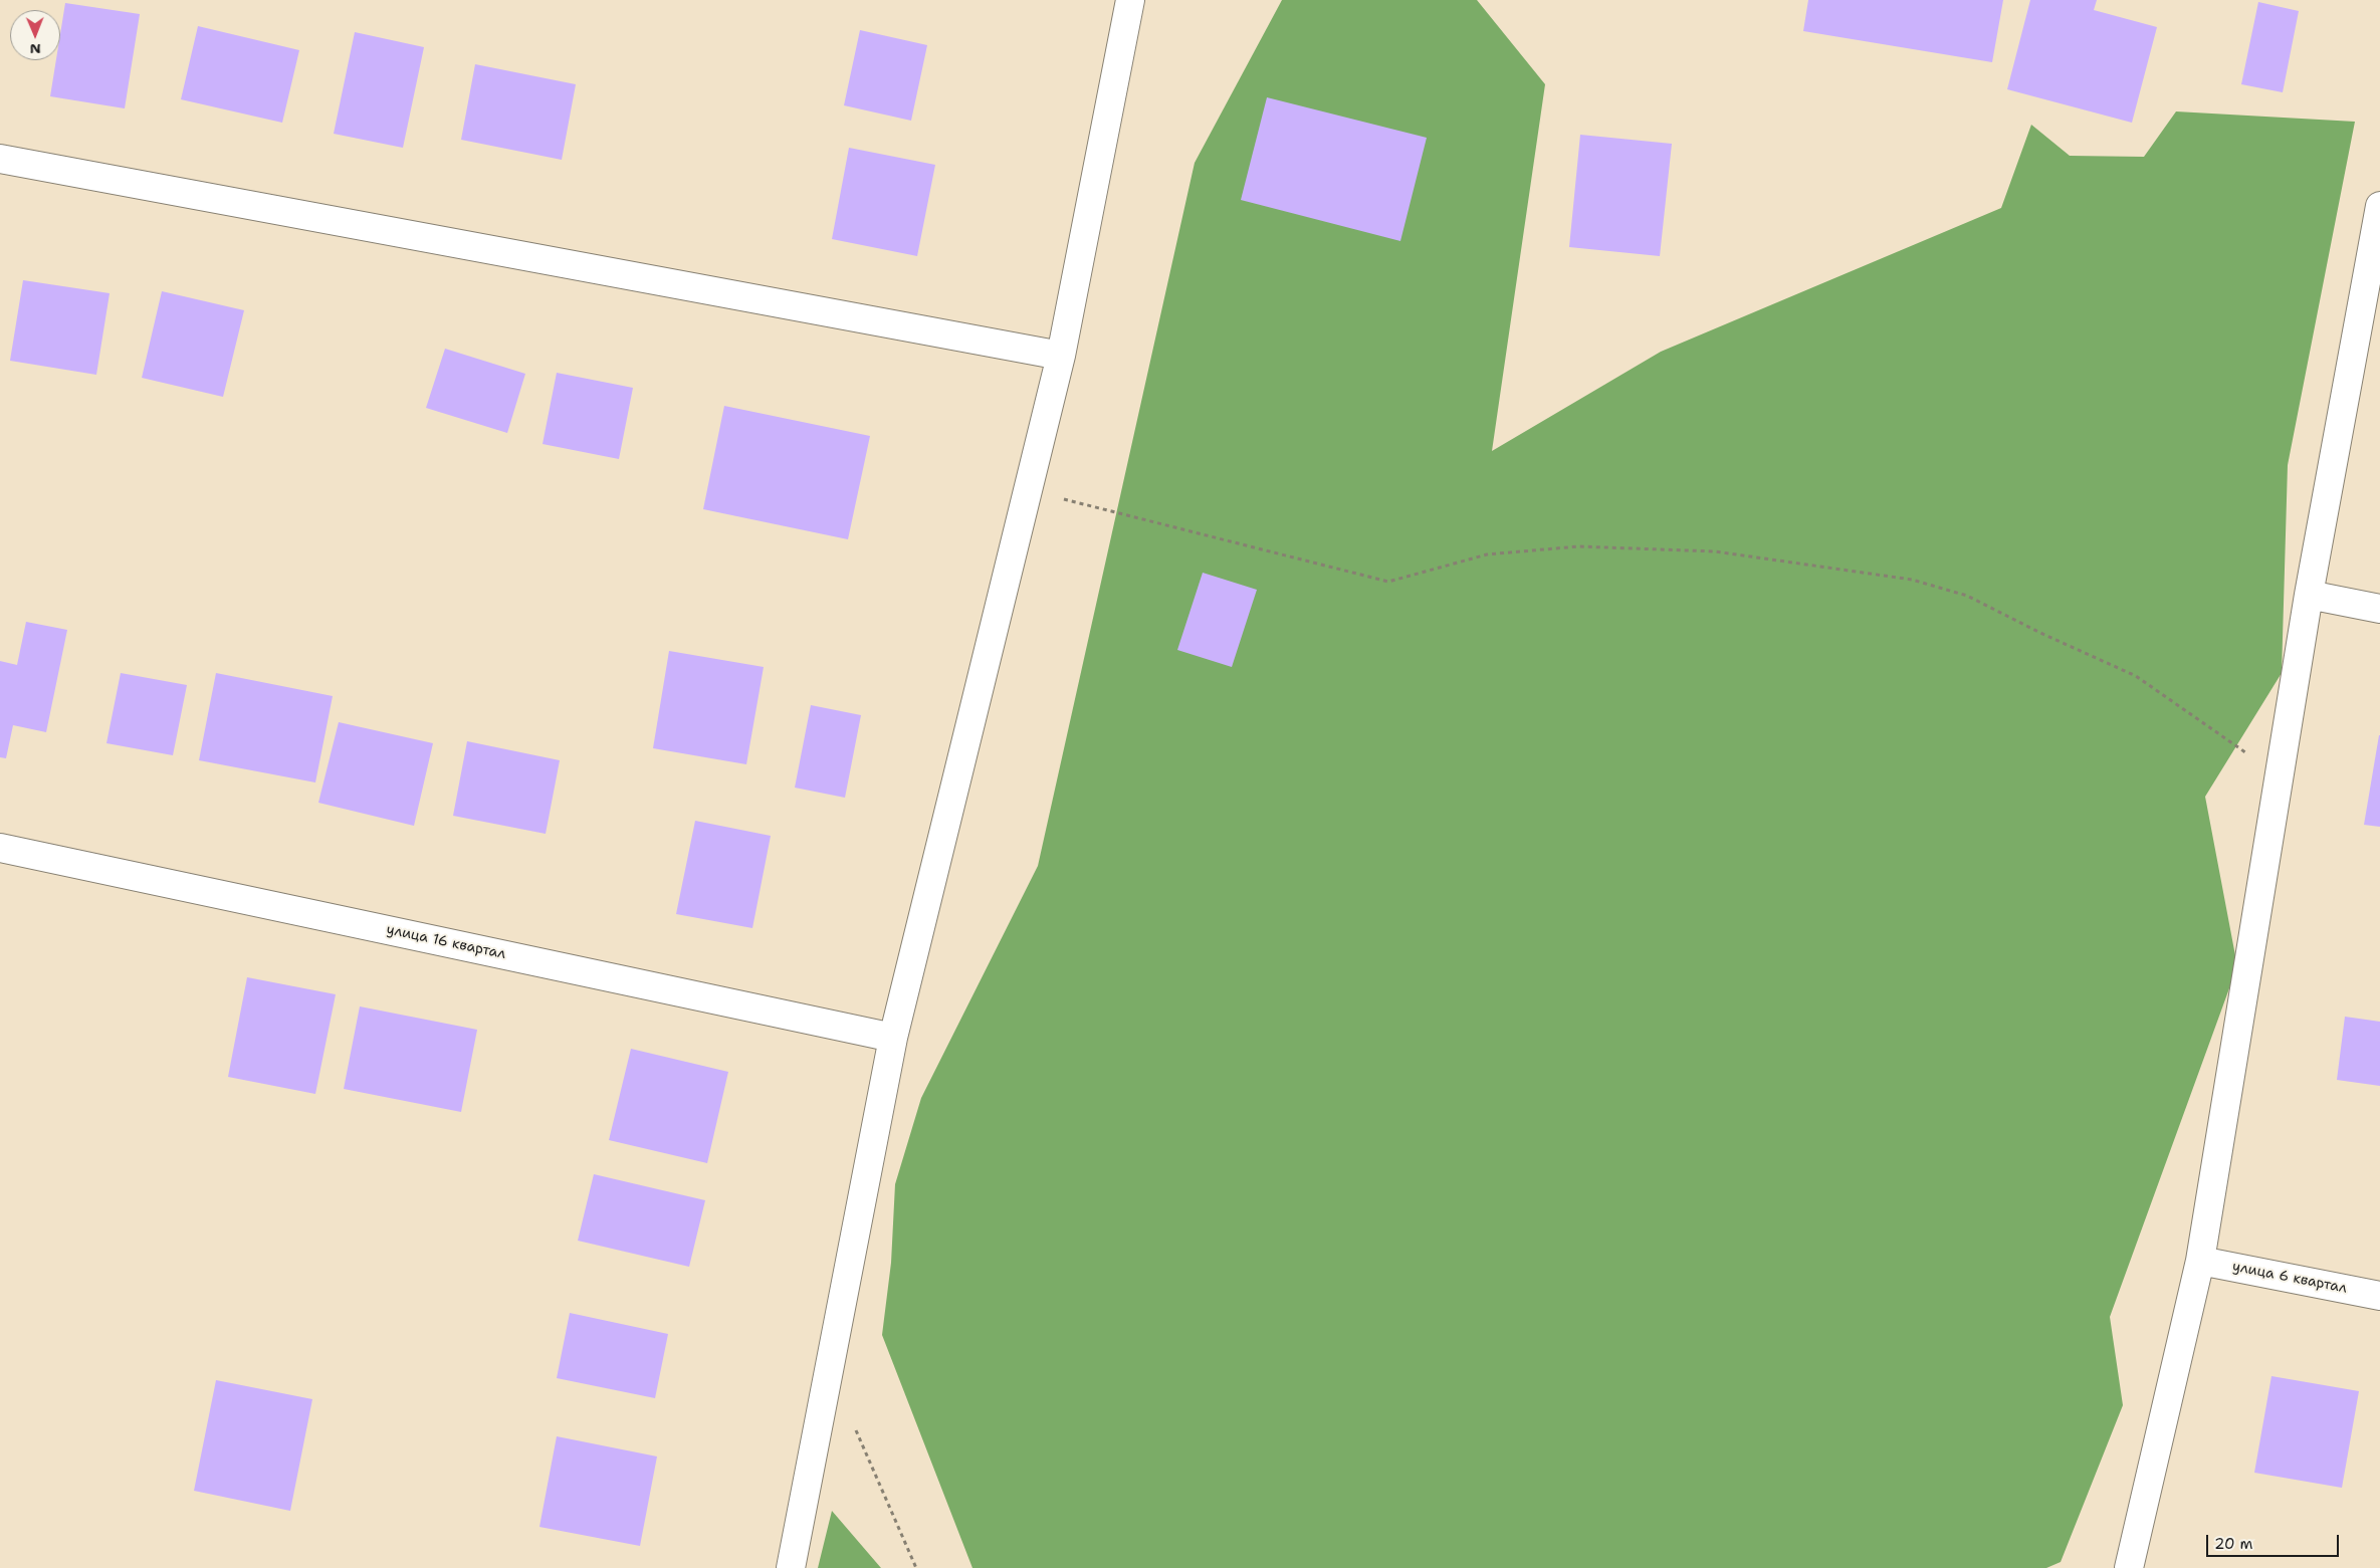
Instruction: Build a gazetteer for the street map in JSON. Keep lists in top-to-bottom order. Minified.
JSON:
{"streets":{"street":["улица 16 квартал","улица 6 квартал"]},"scale_bar":"20 m","north":"bottom"}
